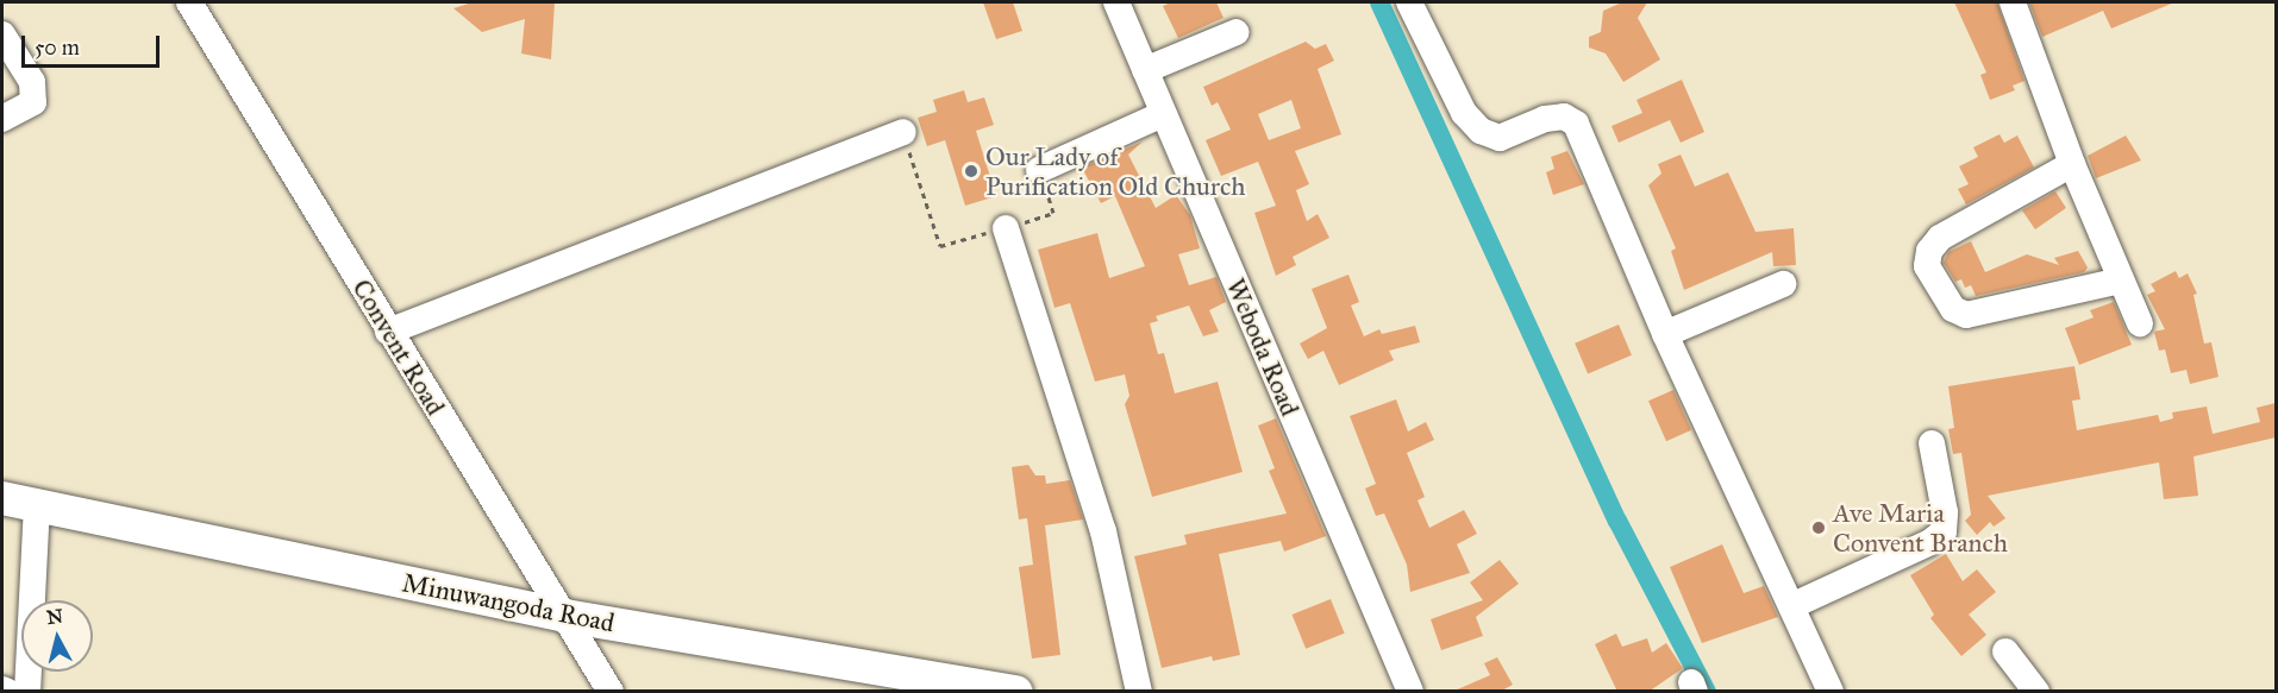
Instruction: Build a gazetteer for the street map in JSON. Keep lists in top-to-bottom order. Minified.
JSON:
{"streets":{"main road":["Minuwangoda Road"],"street":["Convent Road","Weboda Road"]},"crossings":[["Convent Road","Minuwangoda Road"]],"places":["Our Lady of Purification Old Church","Ave Maria Convent Branch"],"scale_bar":"50 m","north":"top"}
